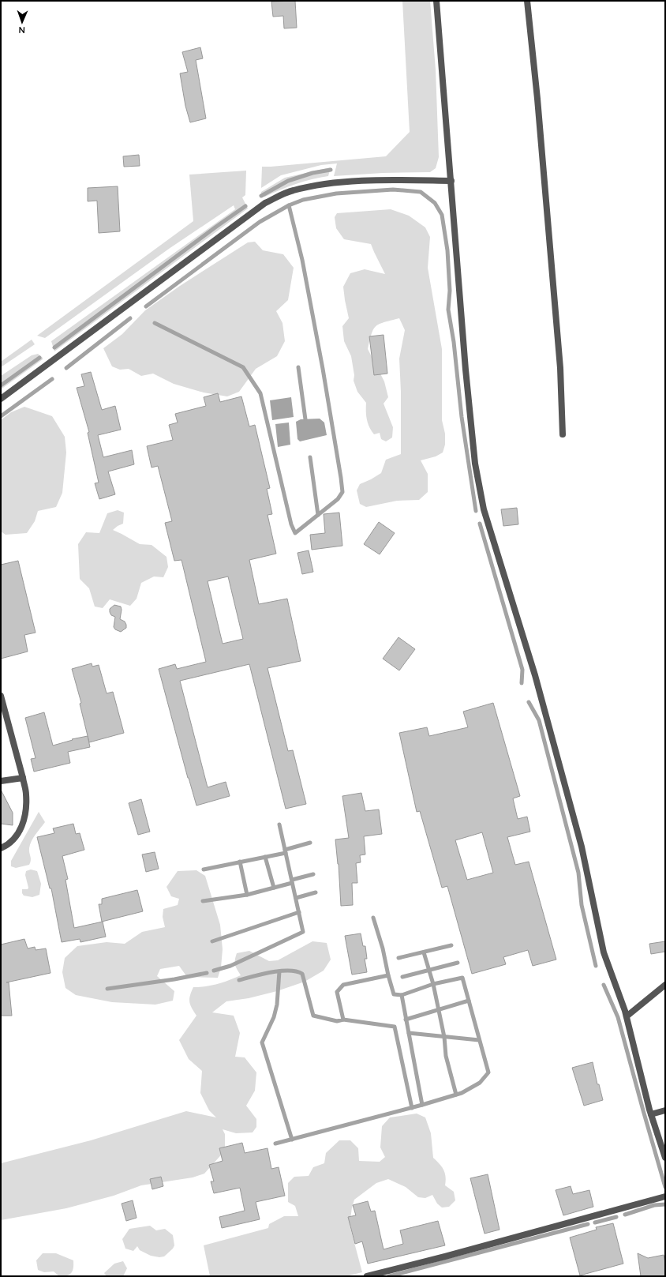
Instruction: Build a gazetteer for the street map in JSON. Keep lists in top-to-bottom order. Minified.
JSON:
{"north":"bottom"}
